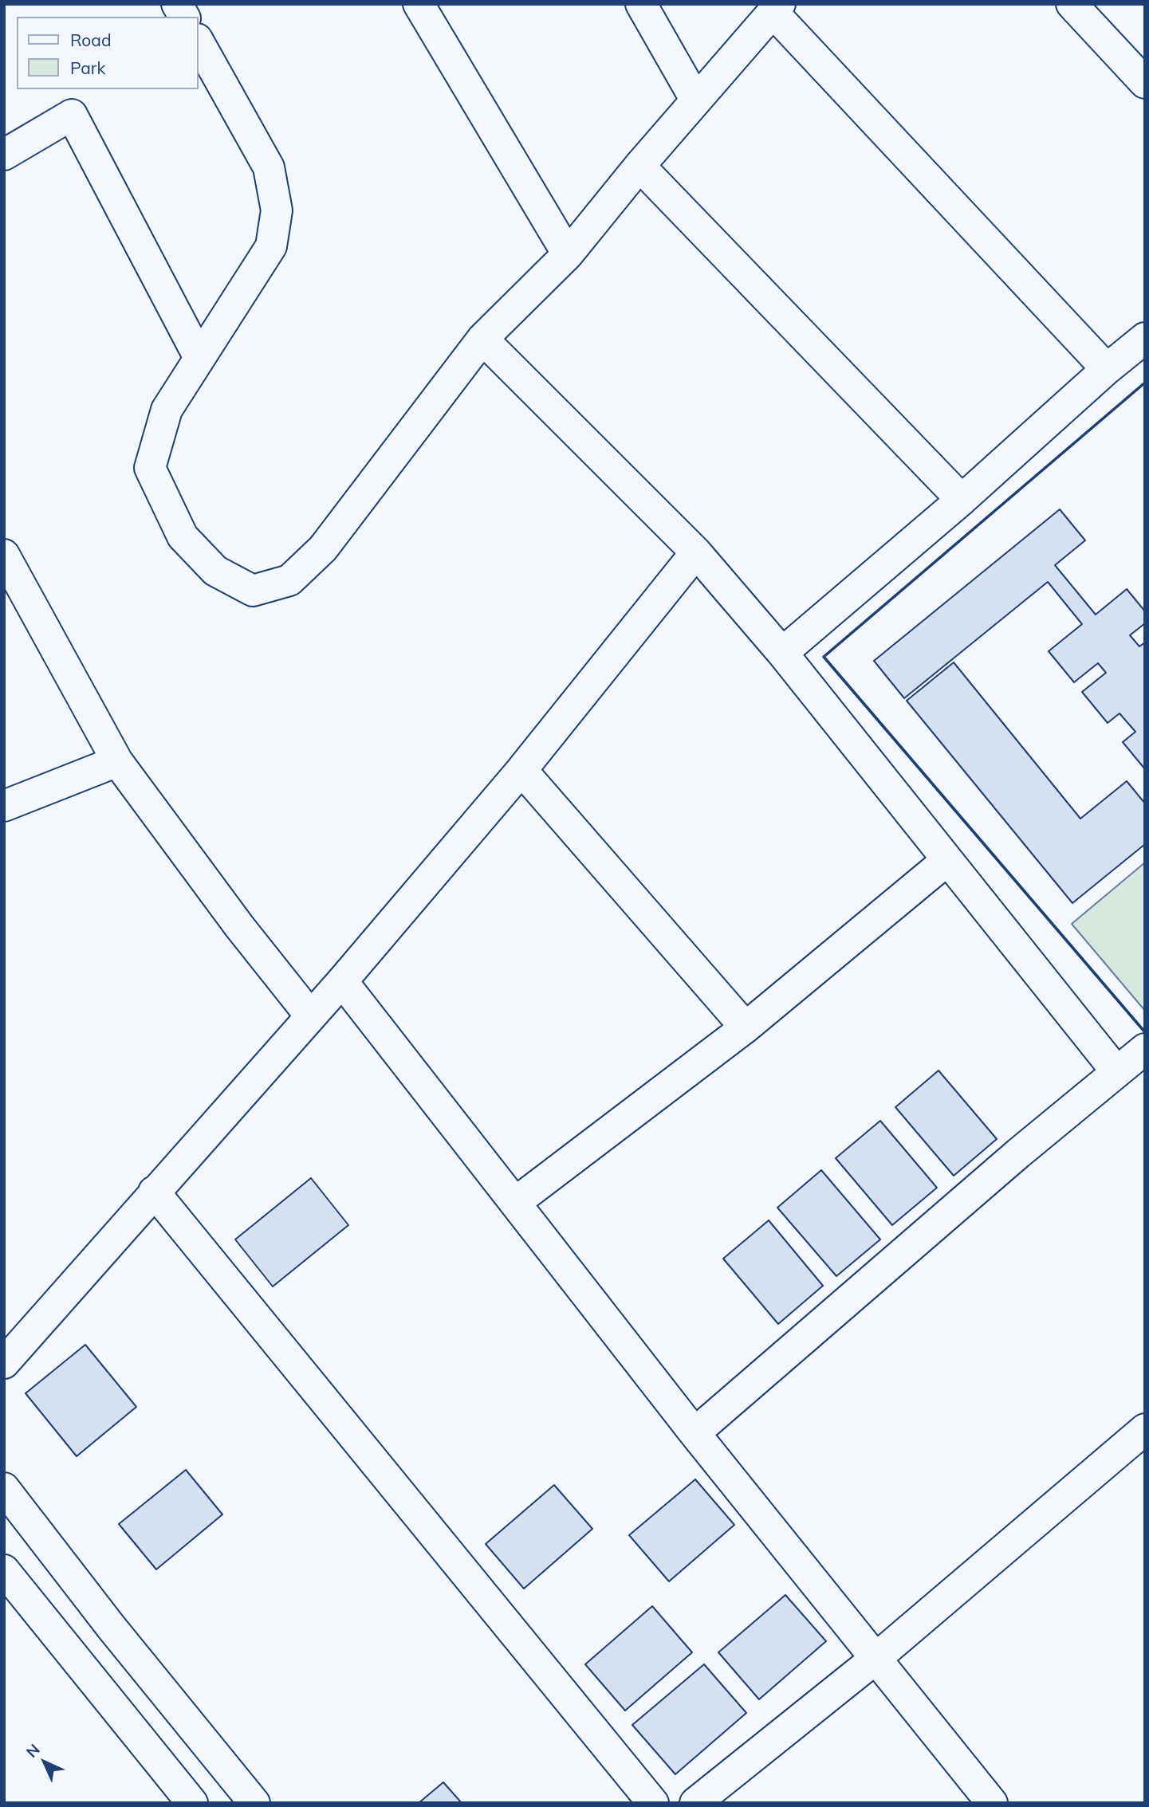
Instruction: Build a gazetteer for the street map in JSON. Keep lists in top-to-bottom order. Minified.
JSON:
{"legend":["Road","Park"],"north":"top left"}
